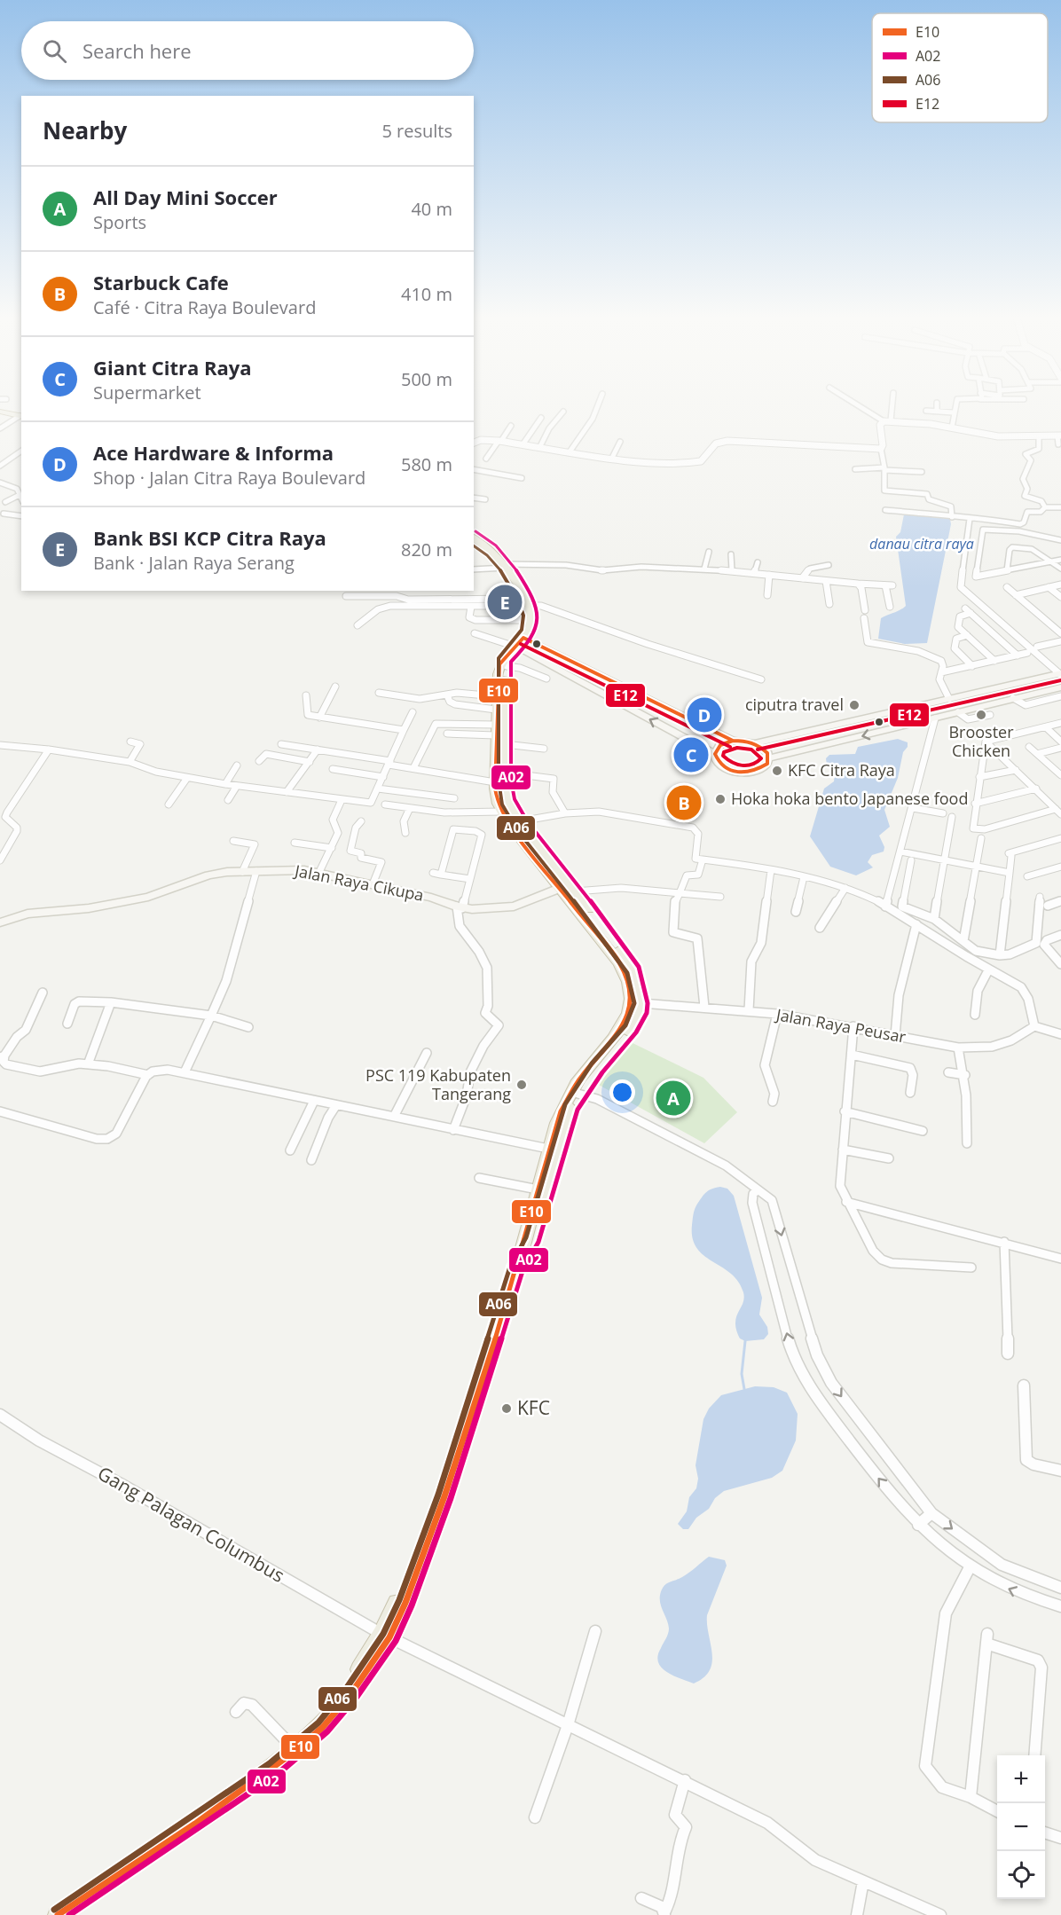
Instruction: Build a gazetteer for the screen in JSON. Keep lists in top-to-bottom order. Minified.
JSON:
{"streets":{"main road":["Jalan Raya Cikupa"],"street":["Jalan Raya Peusar","Gang Palagan Columbus"]},"water":["danau citra raya"],"places":["ciputra travel","Brooster Chicken","KFC Citra Raya","Hoka hoka bento Japanese food","PSC 119 Kabupaten Tangerang","KFC"],"lines":["transit line A02","transit line A06","transit line E10","transit line E12"],"legend":["E10","A02","A06","E12"],"page":{"search":"Search here","heading":["Nearby","5 results"],"list":[{"mark":"A","name":"All Day Mini Soccer","note":"Sports","value":"40 m"},{"mark":"B","name":"Starbuck Cafe","note":"Café · Citra Raya Boulevard","value":"410 m"},{"mark":"C","name":"Giant Citra Raya","note":"Supermarket","value":"500 m"},{"mark":"D","name":"Ace Hardware & Informa","note":"Shop · Jalan Citra Raya Boulevard","value":"580 m"},{"mark":"E","name":"Bank BSI KCP Citra Raya","note":"Bank · Jalan Raya Serang","value":"820 m"}],"pins":["E","D","C","B","A"],"map_buttons":["+","−"]}}
